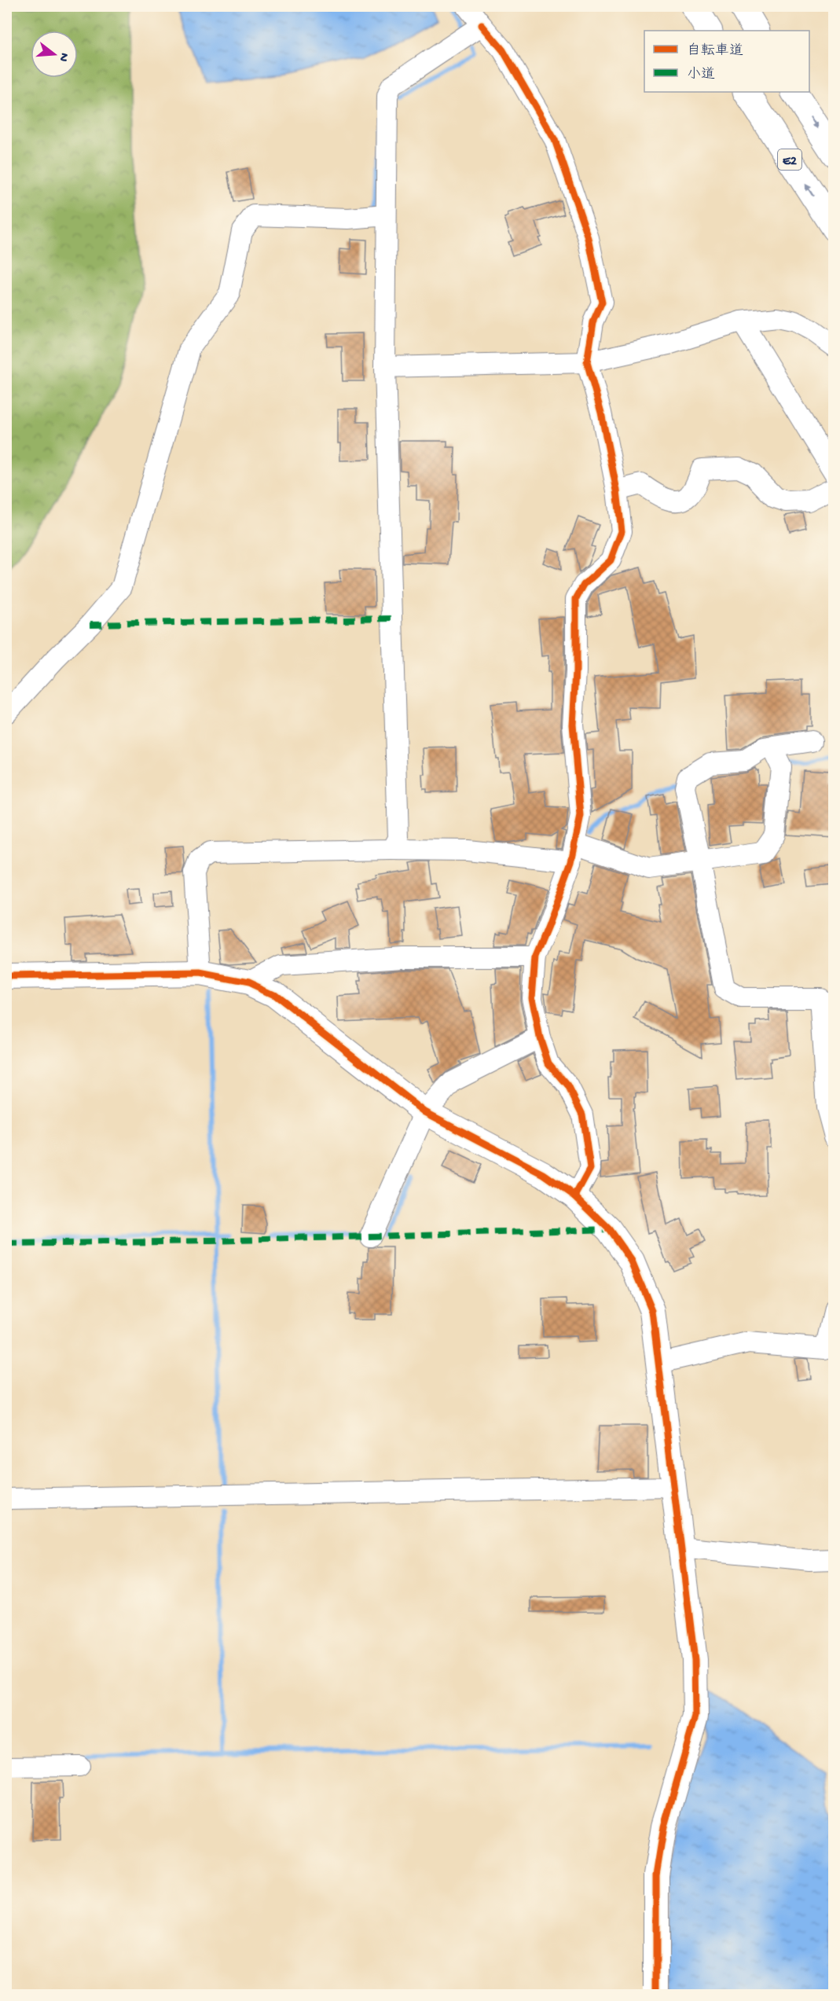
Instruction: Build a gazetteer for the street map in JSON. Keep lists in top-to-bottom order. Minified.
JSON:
{"streets":{"highway":["E2"]},"legend":["自転車道","小道"],"north":"right"}
